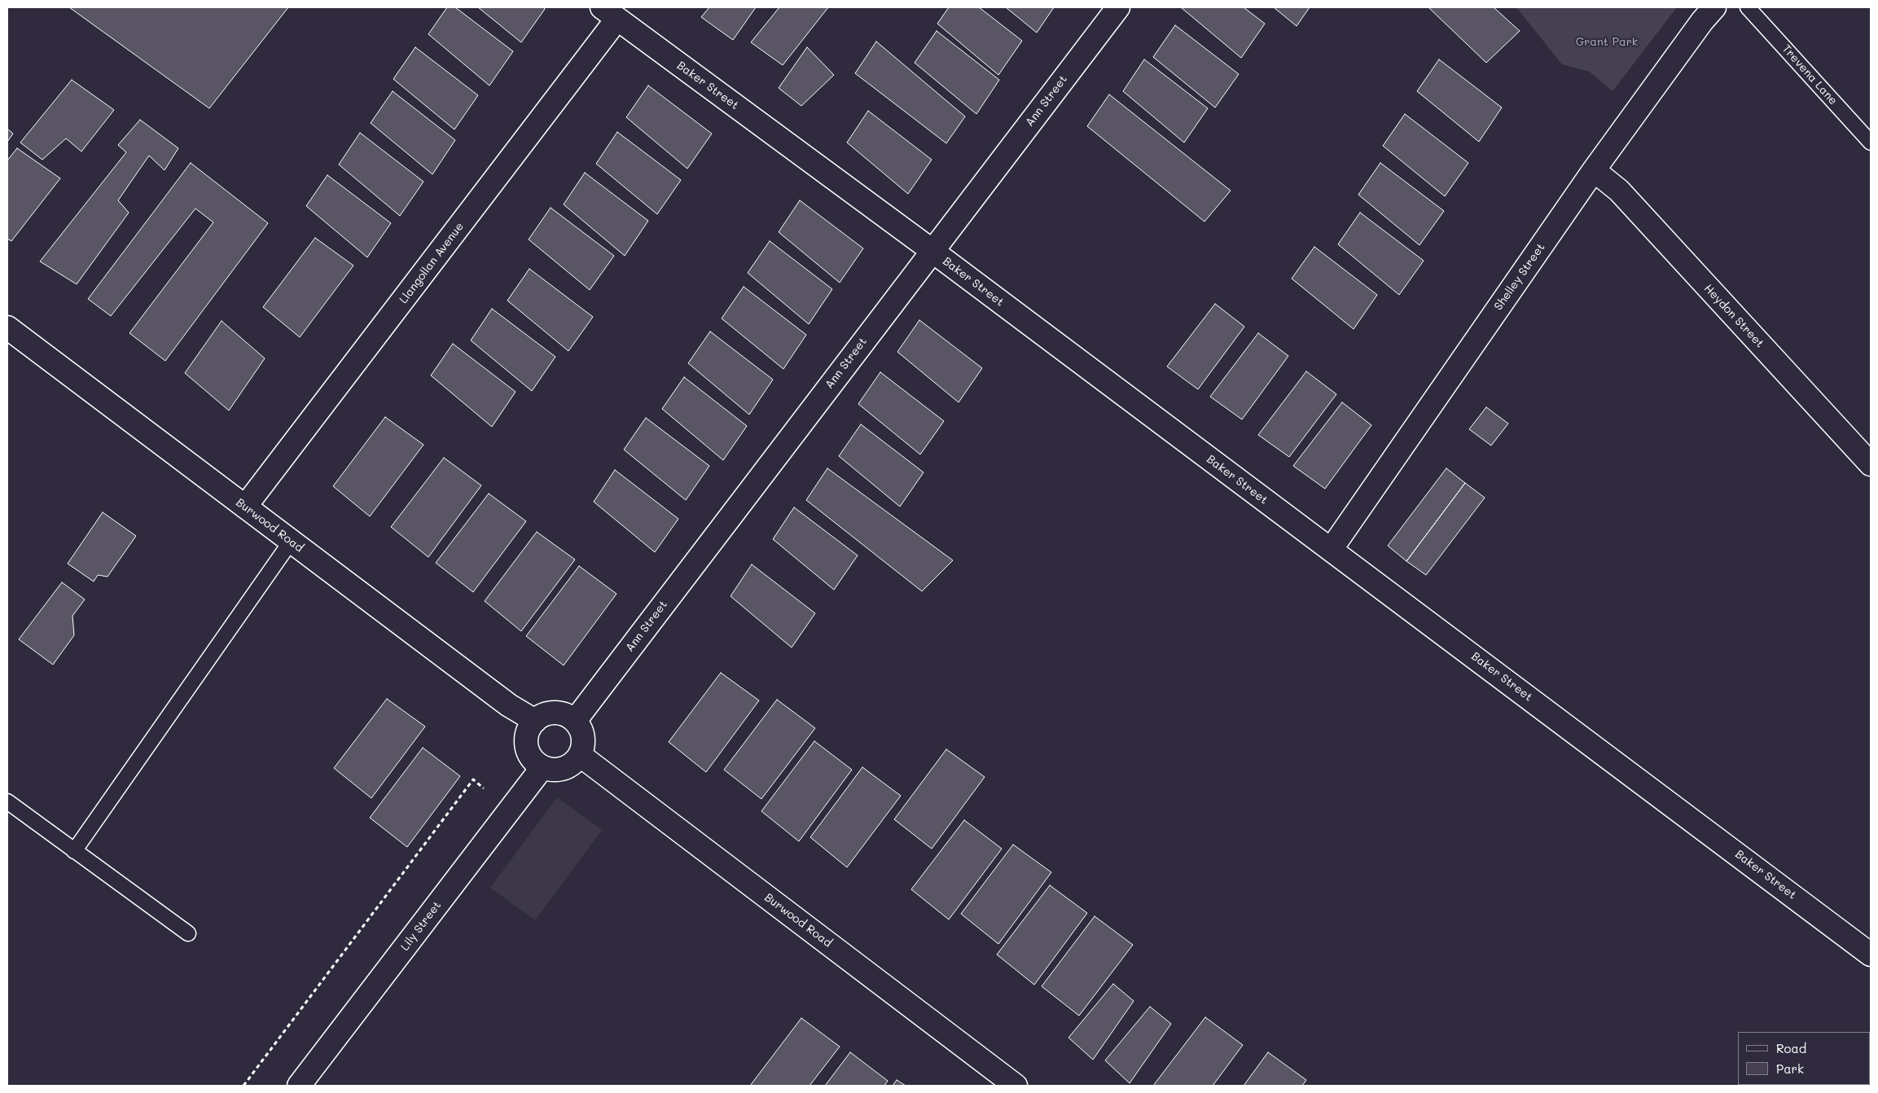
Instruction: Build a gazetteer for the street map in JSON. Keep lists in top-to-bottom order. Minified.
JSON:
{"streets":{"street":["Baker Street","Ann Street","Llangollan Avenue","Shelley Street","Heydon Street","Burwood Road","Lily Street"],"lane":["Trevena Lane"]},"crossings":[["Baker Street","Ann Street"],["Baker Street","Llangollan Avenue"],["Baker Street","Shelley Street"],["Ann Street","Burwood Road"],["Ann Street","Lily Street"],["Llangollan Avenue","Burwood Road"],["Shelley Street","Heydon Street"],["Burwood Road","Lily Street"]],"parks":["Grant Park"],"legend":["Road","Park"]}
